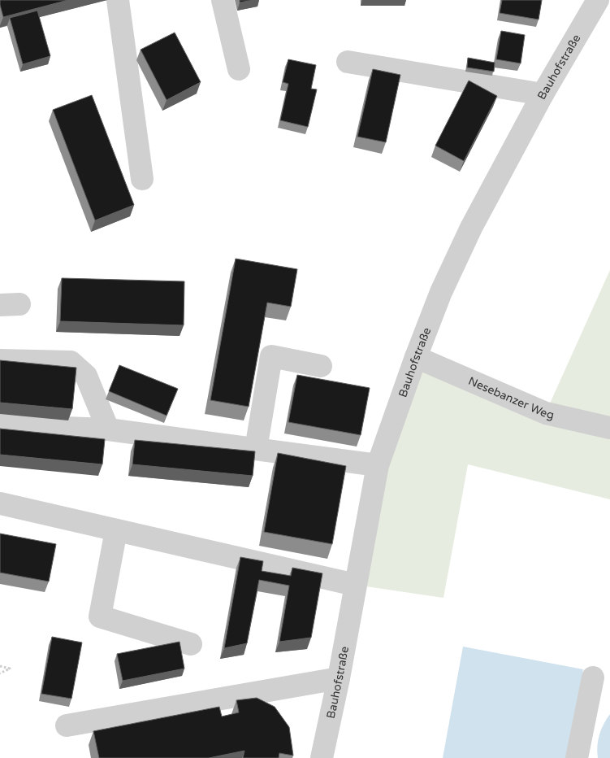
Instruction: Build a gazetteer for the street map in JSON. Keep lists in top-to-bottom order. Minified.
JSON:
{"streets":{"street":["Bauhofstraße","Nesebanzer Weg"]},"crossings":[["Bauhofstraße","Nesebanzer Weg"]]}
